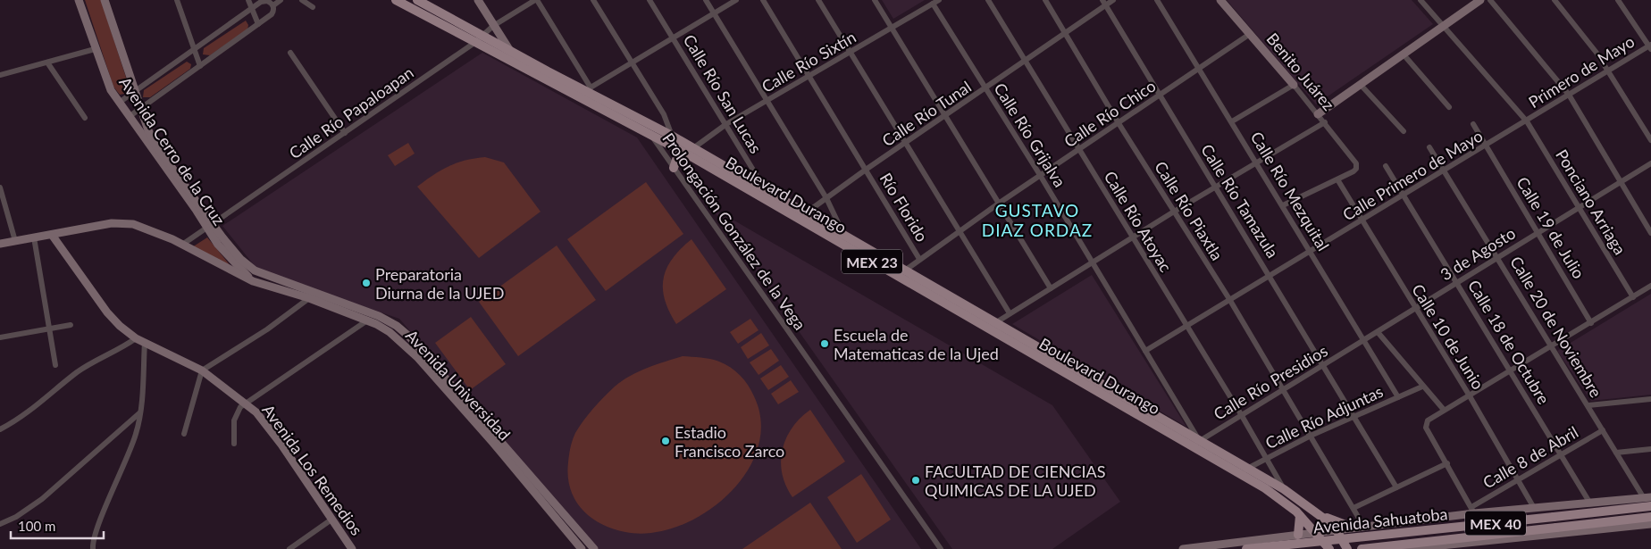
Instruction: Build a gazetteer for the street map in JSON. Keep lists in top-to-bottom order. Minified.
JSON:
{"streets":{"main road":["Boulevard Durango","MEX 23","Avenida Sahuatoba","MEX 40"],"street":["Calle Río Sixtín","Benito Juárez","Primero de Mayo","Calle Río San Lucas","Calle Río Papaloapan","Calle Río Tunal","Calle Río Chico","Calle Río Grijalva","Avenida Cerro de la Cruz","Calle Primero de Mayo","Calle Río Mezquital","Calle Río Tamazula","Ponciano Arriaga","Río Florido","Calle Río Piaxtla","Calle Río Atoyac","Calle 19 de Julio","Prolongación González de la Vega","3 de Agosto","Calle 20 de Noviembre","Calle 10 de Junio","Calle 18 de Octubre","Calle Río Presidios","Avenida Universidad","Calle Río Adjuntas","Calle 8 de Abril","Avenida Los Remedios"]},"crossings":[["Calle Río Sixtín","Calle Río San Lucas"],["Calle Río Sixtín","Calle Río Grijalva"],["Calle Río Sixtín","Boulevard Durango"],["Calle Río Sixtín","Río Florido"],["Benito Juárez","Calle Río Chico"],["Benito Juárez","Calle 10 de Junio"],["Primero de Mayo","Calle Primero de Mayo"],["Primero de Mayo","Ponciano Arriaga"],["Calle Río San Lucas","Boulevard Durango"],["Calle Río Papaloapan","Avenida Cerro de la Cruz"],["Calle Río Papaloapan","Boulevard Durango"],["Calle Río Papaloapan","Avenida Universidad"],["Calle Río Tunal","Calle Río Grijalva"],["Calle Río Tunal","Boulevard Durango"],["Calle Río Tunal","Calle Río Tamazula"],["Calle Río Tunal","Río Florido"],["Calle Río Tunal","Calle Río Piaxtla"],["Calle Río Tunal","Calle Río Atoyac"],["Calle Río Chico","Calle Río Grijalva"],["Calle Río Chico","Calle Río Mezquital"],["Calle Río Chico","Boulevard Durango"],["Calle Río Chico","Calle Río Tamazula"],["Calle Río Chico","Río Florido"],["Calle Río Chico","Calle Río Piaxtla"],["Calle Río Chico","Calle Río Atoyac"],["Calle Río Grijalva","Calle Primero de Mayo"],["Calle Río Grijalva","Boulevard Durango"],["Calle Río Grijalva","Calle Río Presidios"],["Avenida Cerro de la Cruz","Avenida Universidad"],["Calle Primero de Mayo","Calle Río Mezquital"],["Calle Primero de Mayo","Calle Río Tamazula"],["Calle Primero de Mayo","Ponciano Arriaga"],["Calle Primero de Mayo","Calle Río Piaxtla"],["Calle Primero de Mayo","Calle Río Atoyac"],["Calle Primero de Mayo","Calle 19 de Julio"],["Calle Primero de Mayo","Calle 20 de Noviembre"],["Calle Primero de Mayo","Calle 10 de Junio"],["Calle Primero de Mayo","Calle 18 de Octubre"],["Calle Río Mezquital","3 de Agosto"],["Calle Río Mezquital","Calle Río Presidios"],["Calle Río Mezquital","Calle Río Adjuntas"],["Boulevard Durango","Calle Río Atoyac"],["Boulevard Durango","Prolongación González de la Vega"],["Boulevard Durango","Calle Río Presidios"],["Boulevard Durango","Calle Río Adjuntas"],["Calle Río Tamazula","Calle Río Presidios"],["Calle Río Tamazula","Calle Río Adjuntas"],["Ponciano Arriaga","3 de Agosto"],["Calle Río Piaxtla","Calle Río Presidios"],["Calle Río Piaxtla","Calle Río Adjuntas"],["Calle Río Atoyac","Calle Río Presidios"],["Calle Río Atoyac","Calle Río Adjuntas"],["Calle 19 de Julio","3 de Agosto"],["3 de Agosto","Calle 20 de Noviembre"],["3 de Agosto","Calle 10 de Junio"],["3 de Agosto","Calle 18 de Octubre"],["3 de Agosto","Calle Río Presidios"],["Calle 20 de Noviembre","Calle 8 de Abril"],["Calle 10 de Junio","Calle 8 de Abril"],["Calle 18 de Octubre","Calle 8 de Abril"],["Avenida Universidad","Avenida Los Remedios"]],"districts":["GUSTAVO DIAZ ORDAZ"],"places":["Preparatoria Diurna de la UJED","Escuela de Matematicas de la Ujed","Estadio Francisco Zarco","FACULTAD DE CIENCIAS QUIMICAS DE LA UJED"],"scale_bar":"100 m"}
